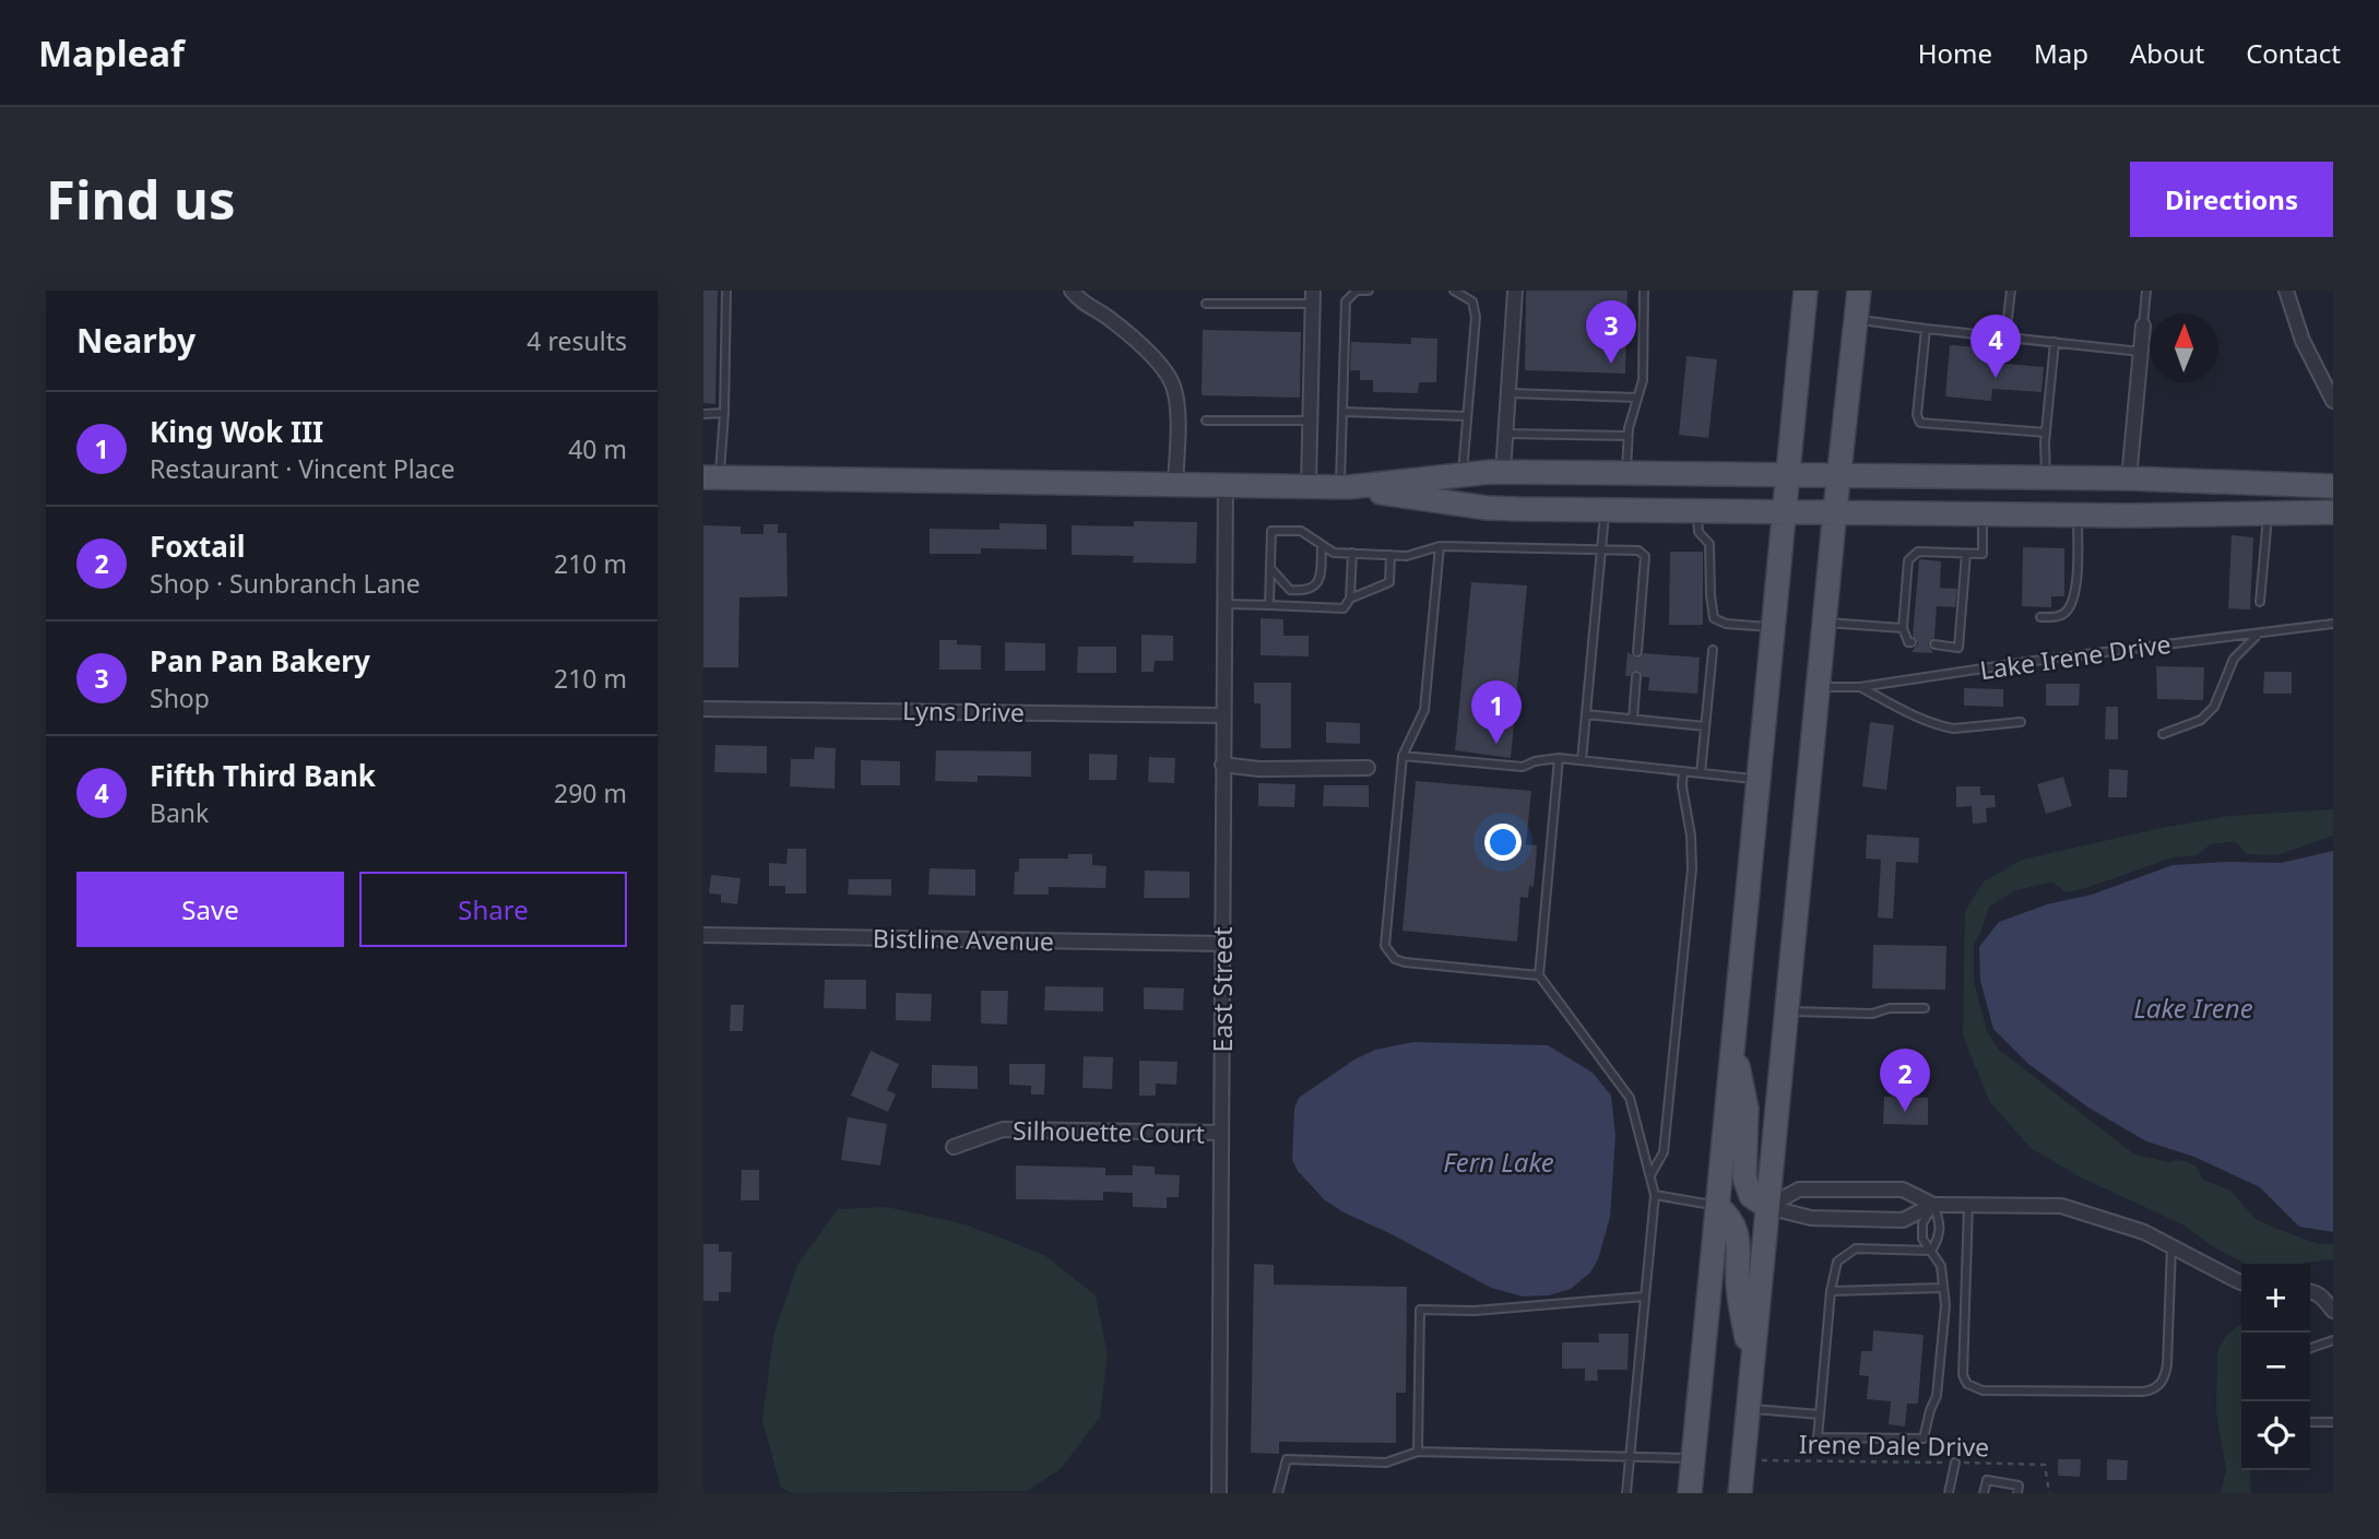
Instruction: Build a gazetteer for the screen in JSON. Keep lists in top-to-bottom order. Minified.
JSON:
{"streets":{"street":["Lyns Drive","Bistline Avenue","East Street","Silhouette Court"],"lane":["Lake Irene Drive"],"path":["Irene Dale Drive"]},"crossings":[["Lyns Drive","East Street"],["Bistline Avenue","East Street"],["East Street","Silhouette Court"]],"water":["Lake Irene","Fern Lake"],"north":"top","page":{"header":"Mapleaf","nav":["Home","Map","About","Contact"],"buttons":["Directions",["Save","Share"]],"title":"Find us","heading":["Nearby","4 results"],"pins":["3","4","1","2"],"list":[{"mark":"1","name":"King Wok III","note":"Restaurant · Vincent Place","value":"40 m"},{"mark":"2","name":"Foxtail","note":"Shop · Sunbranch Lane","value":"210 m"},{"mark":"3","name":"Pan Pan Bakery","note":"Shop","value":"210 m"},{"mark":"4","name":"Fifth Third Bank","note":"Bank","value":"290 m"}],"map_buttons":["+","−"]}}
